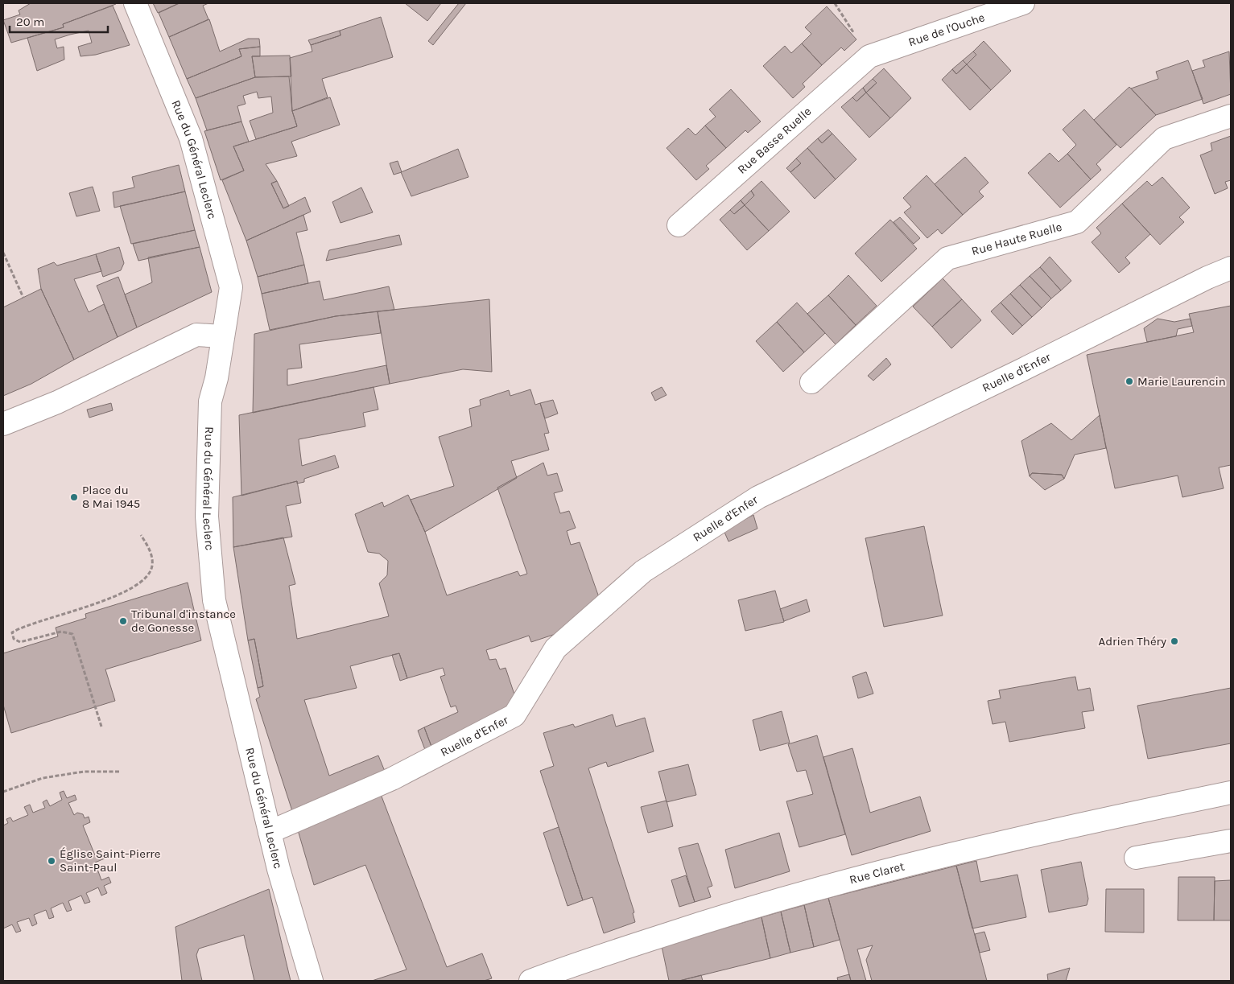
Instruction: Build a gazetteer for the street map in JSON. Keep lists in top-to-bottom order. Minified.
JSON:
{"streets":{"street":["Rue de l'Ouche","Rue Basse Ruelle","Rue du Général Leclerc","Rue Haute Ruelle","Ruelle d'Enfer","Rue Claret"]},"crossings":[["Rue de l'Ouche","Rue Basse Ruelle"],["Rue du Général Leclerc","Ruelle d'Enfer"]],"places":["Marie Laurencin","Place du 8 Mai 1945","Tribunal d'instance de Gonesse","Adrien Théry","Église Saint-Pierre Saint-Paul"],"scale_bar":"20 m"}
